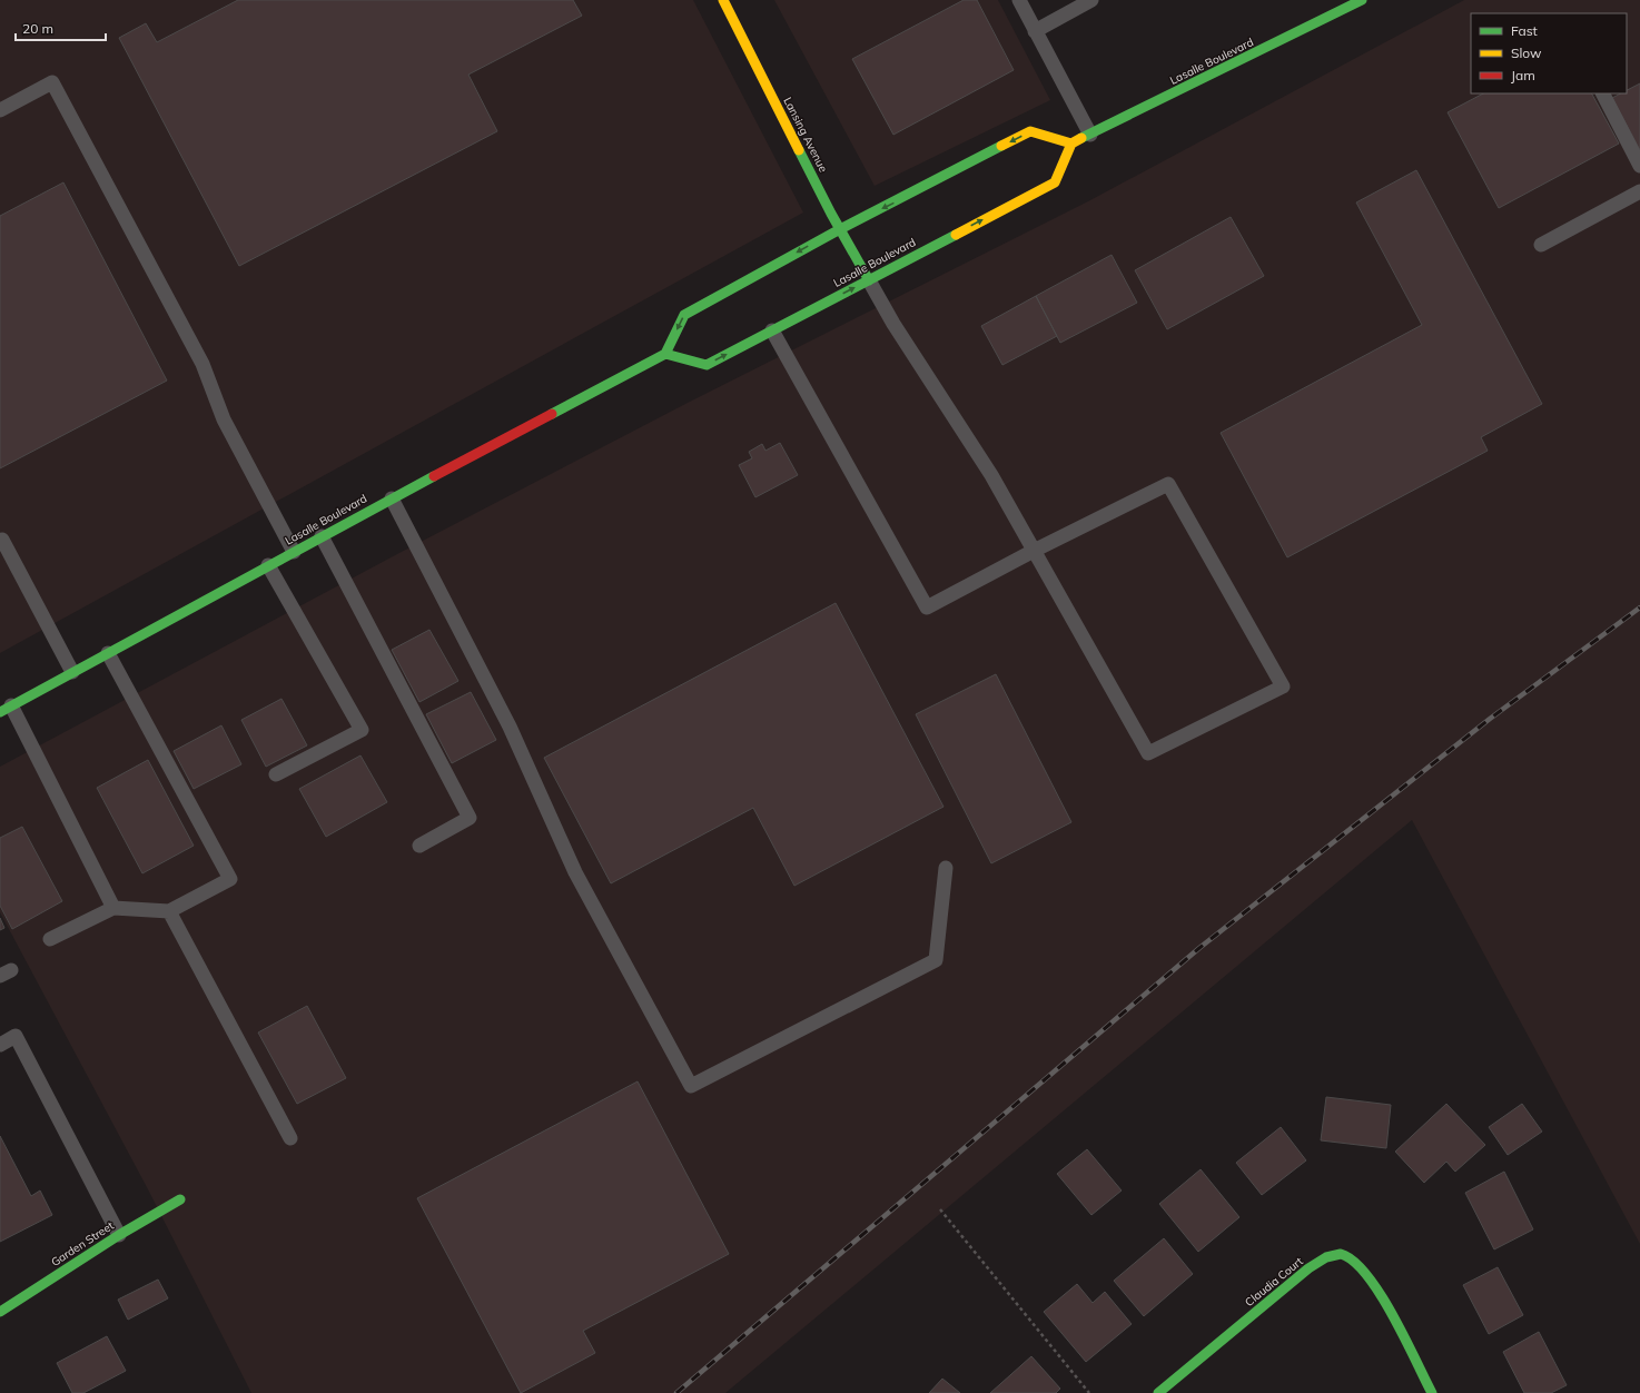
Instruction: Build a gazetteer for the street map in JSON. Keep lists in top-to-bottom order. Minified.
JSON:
{"streets":{"main road":["Lasalle Boulevard","Lansing Avenue","Garden Street","Claudia Court"]},"crossings":[["Lasalle Boulevard","Lansing Avenue"]],"legend":["Fast","Slow","Jam"],"scale_bar":"20 m"}
